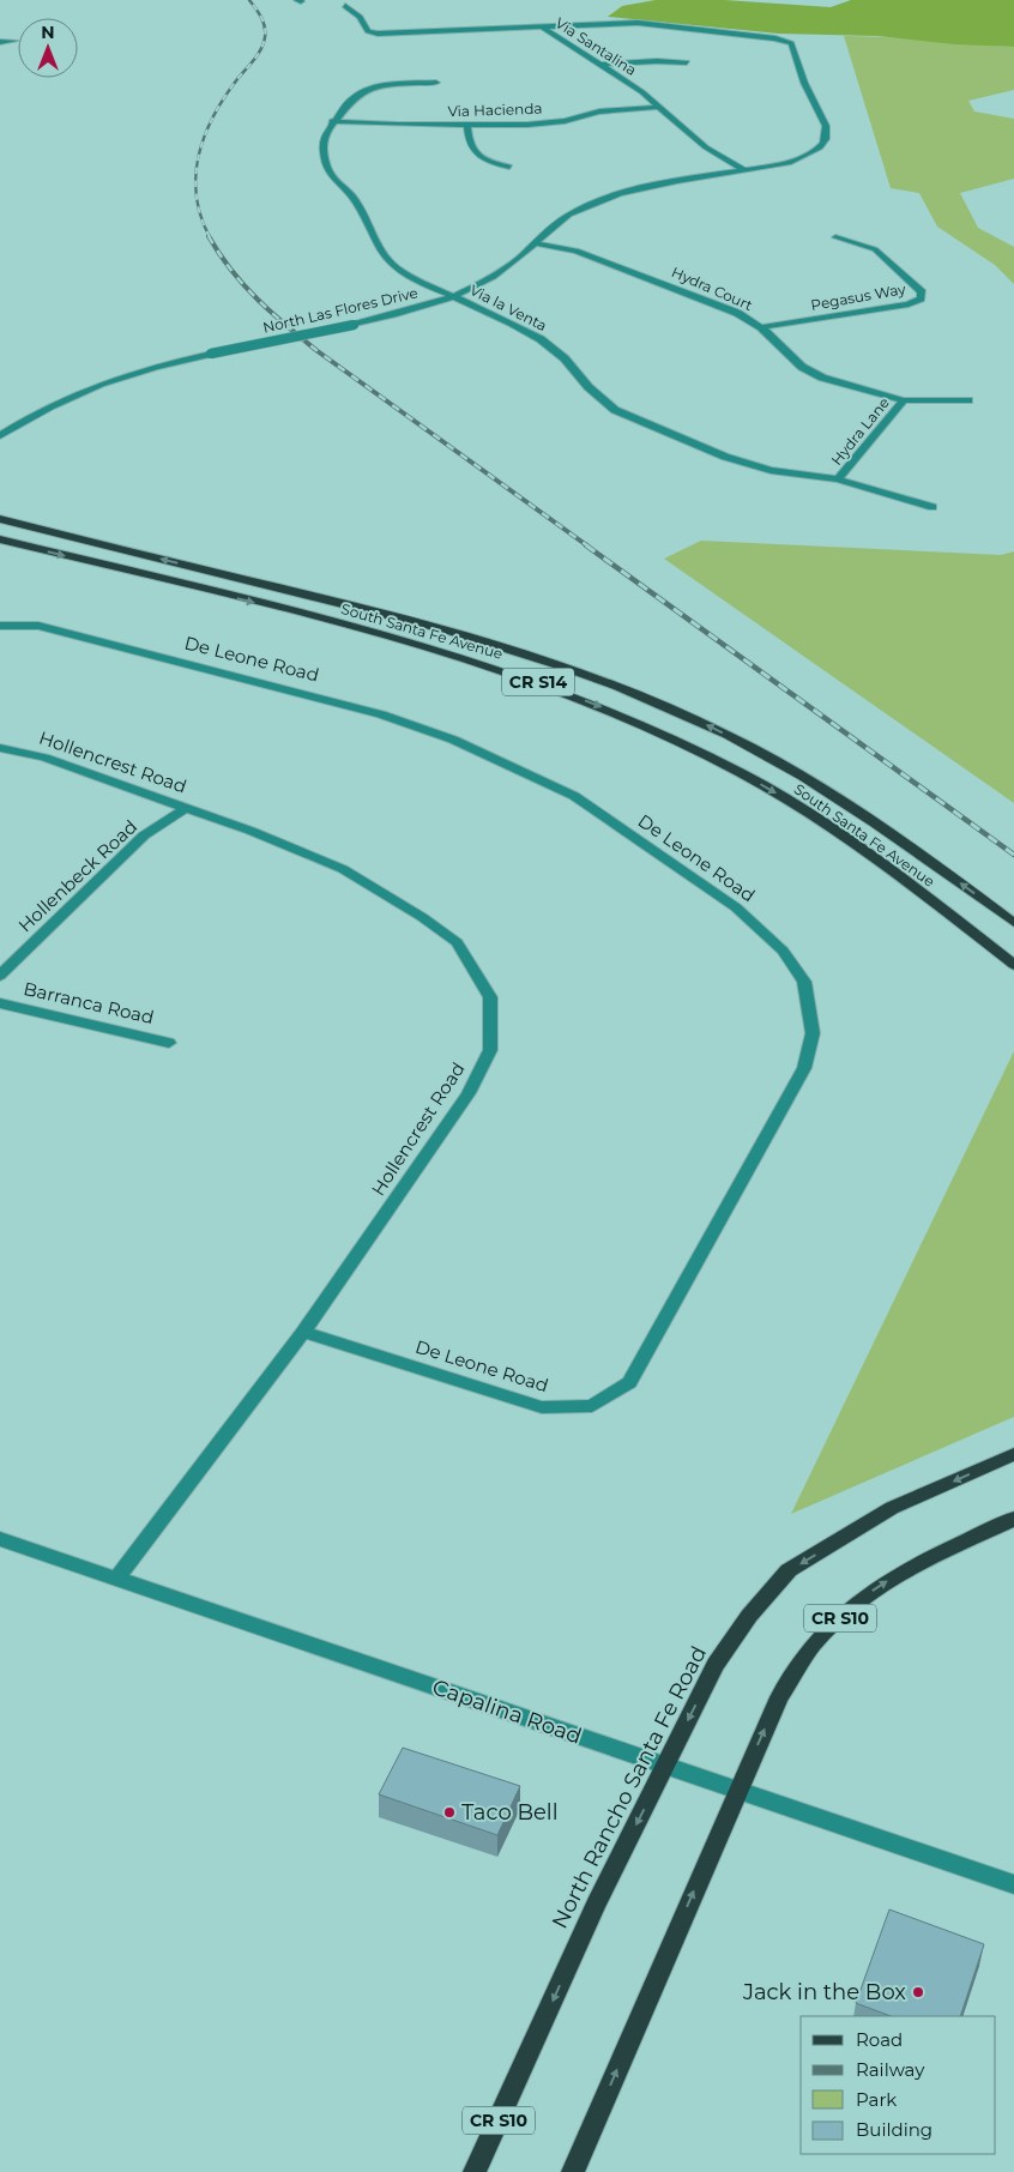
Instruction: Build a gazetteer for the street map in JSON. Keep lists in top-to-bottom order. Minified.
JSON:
{"streets":{"main road":["South Santa Fe Avenue","CR S14","CR S10","North Rancho Santa Fe Road"],"street":["Via Santalina","Via Hacienda","Hydra Court","Pegasus Way","Via la Venta","North Las Flores Drive","Hydra Lane","De Leone Road","Hollencrest Road","Hollenbeck Road","Barranca Road","Capalina Road"]},"crossings":[["Via Santalina","Via Hacienda"],["Via Santalina","North Las Flores Drive"],["Via Hacienda","Via la Venta"],["Hydra Court","Pegasus Way"],["Hydra Court","North Las Flores Drive"],["Hydra Court","Hydra Lane"],["Via la Venta","North Las Flores Drive"],["Via la Venta","Hydra Lane"],["De Leone Road","Hollencrest Road"],["Hollencrest Road","Hollenbeck Road"],["Hollencrest Road","Capalina Road"],["CR S10","Capalina Road"],["Capalina Road","North Rancho Santa Fe Road"]],"places":["Taco Bell","Jack in the Box"],"legend":["Road","Railway","Park","Building"],"north":"top"}
